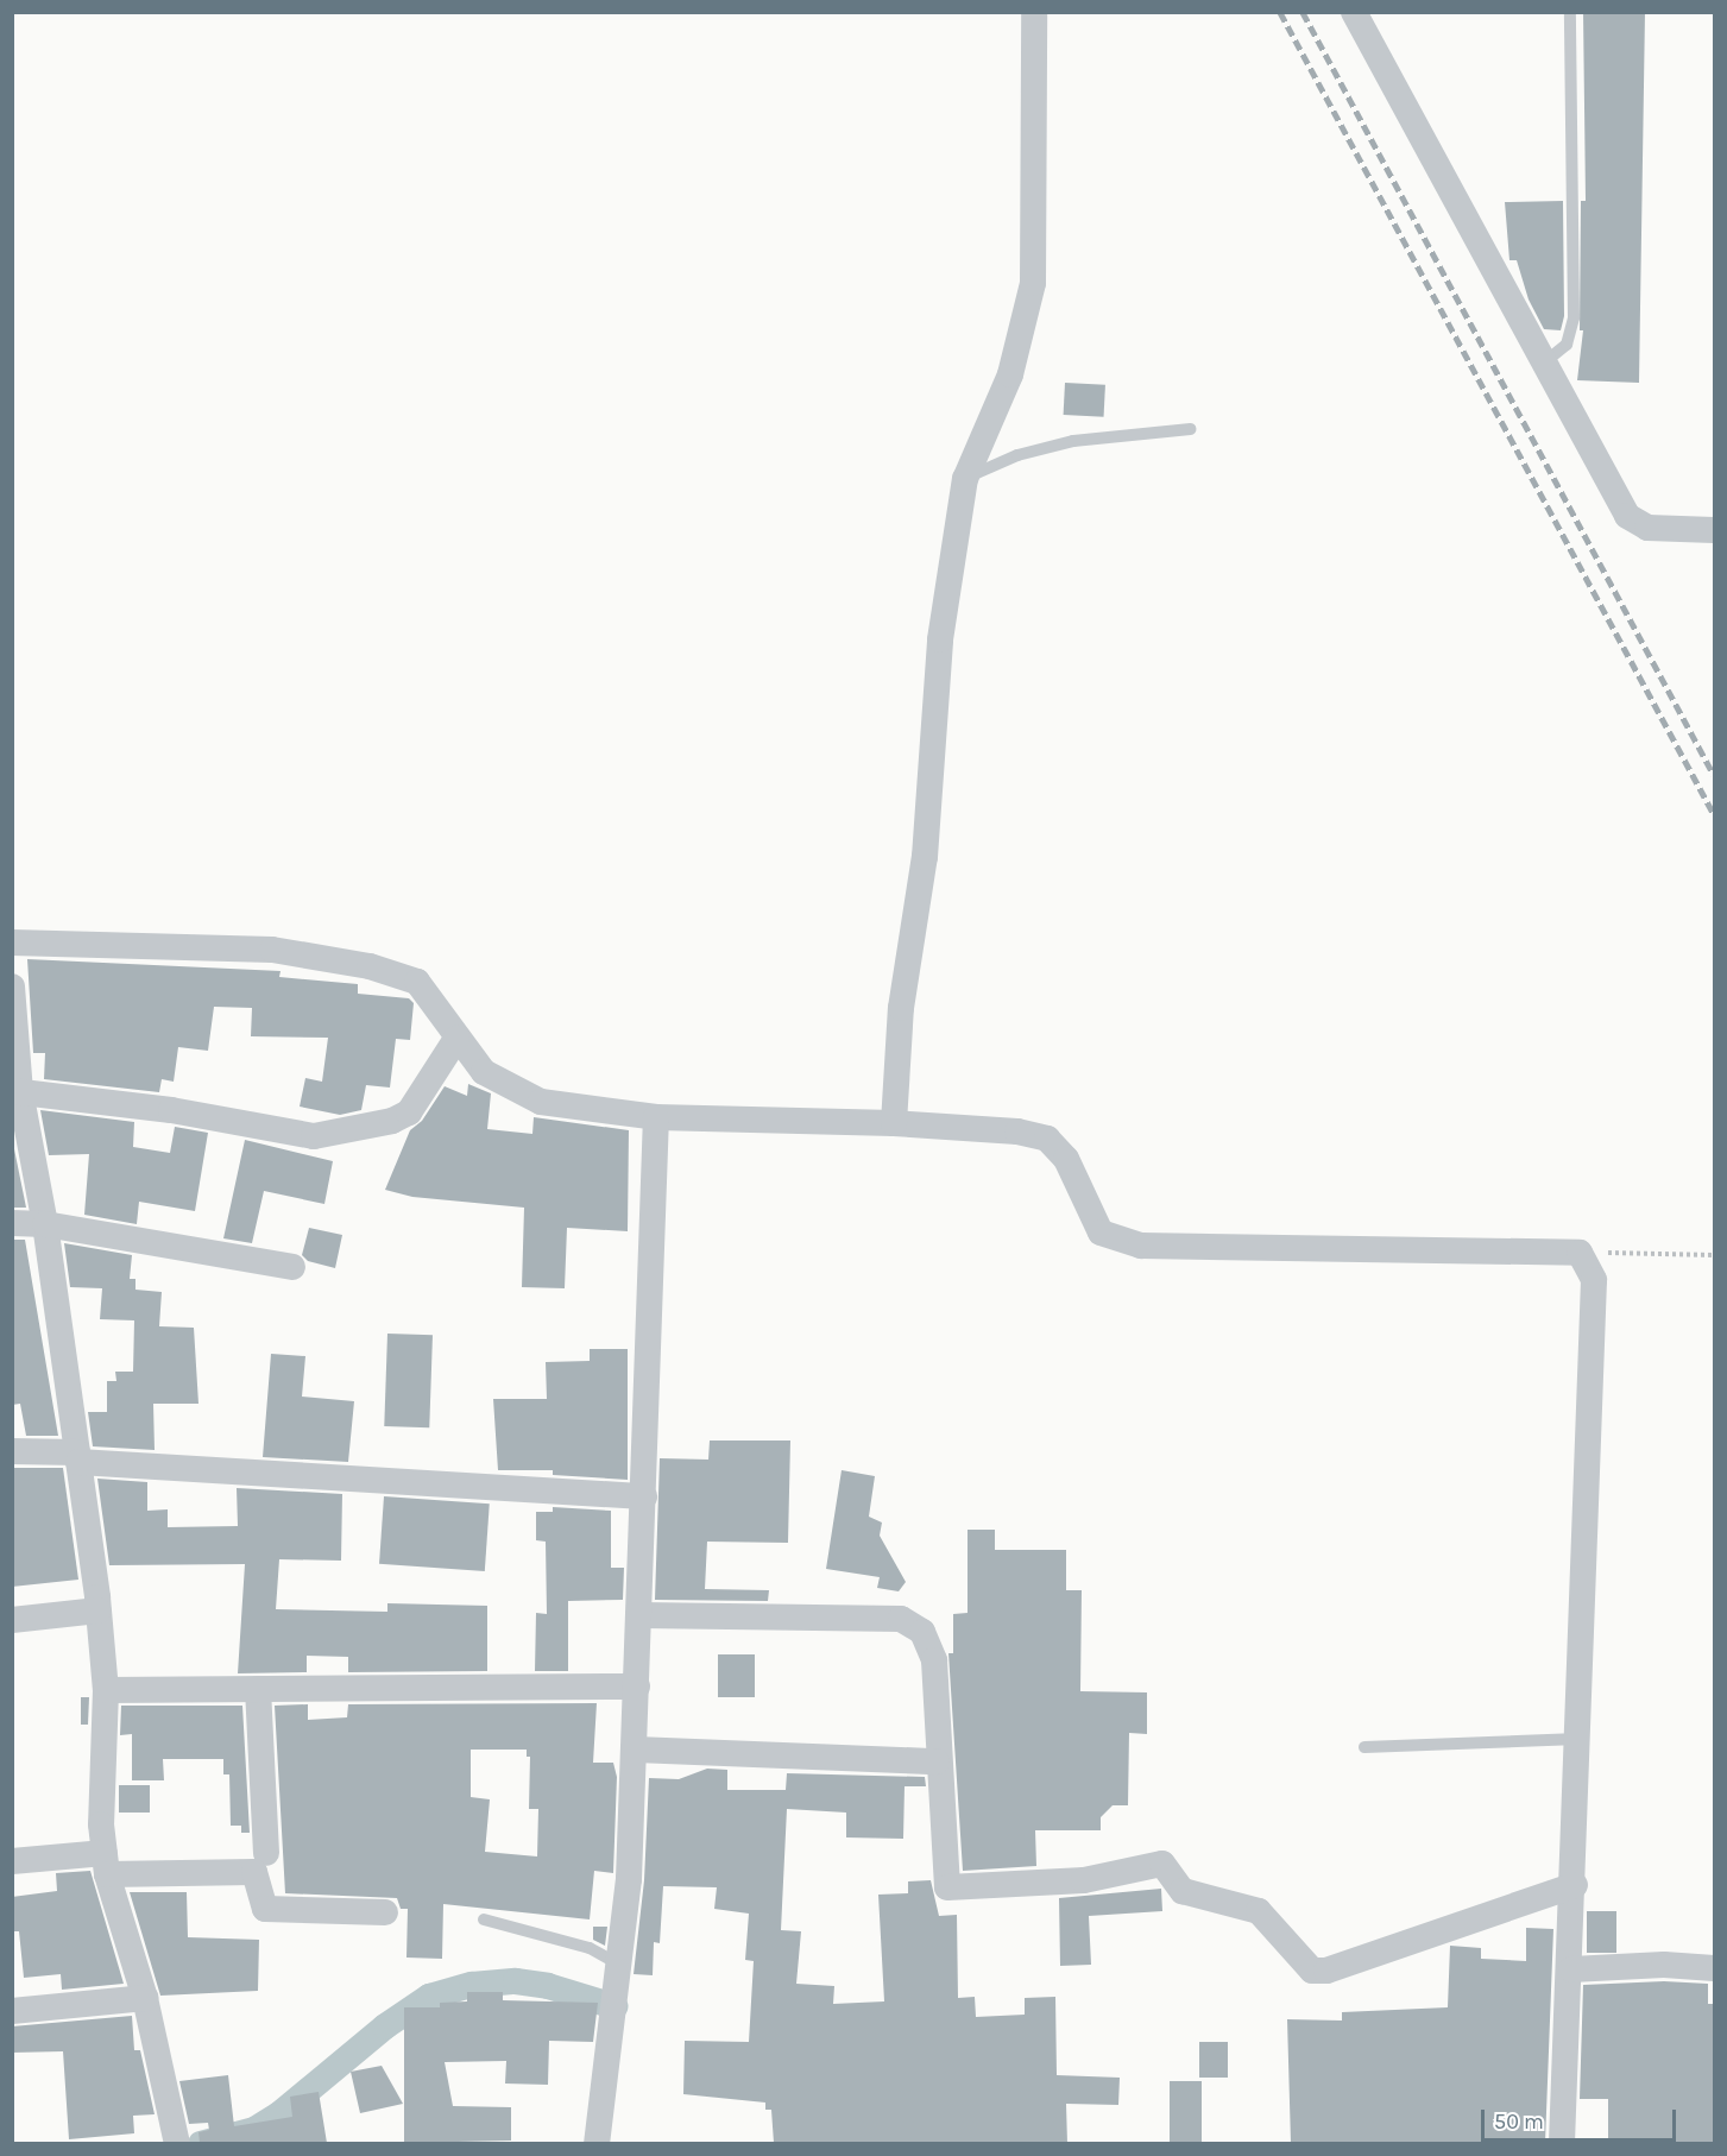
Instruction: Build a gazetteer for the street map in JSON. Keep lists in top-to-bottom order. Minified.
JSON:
{"scale_bar":"50 m"}
